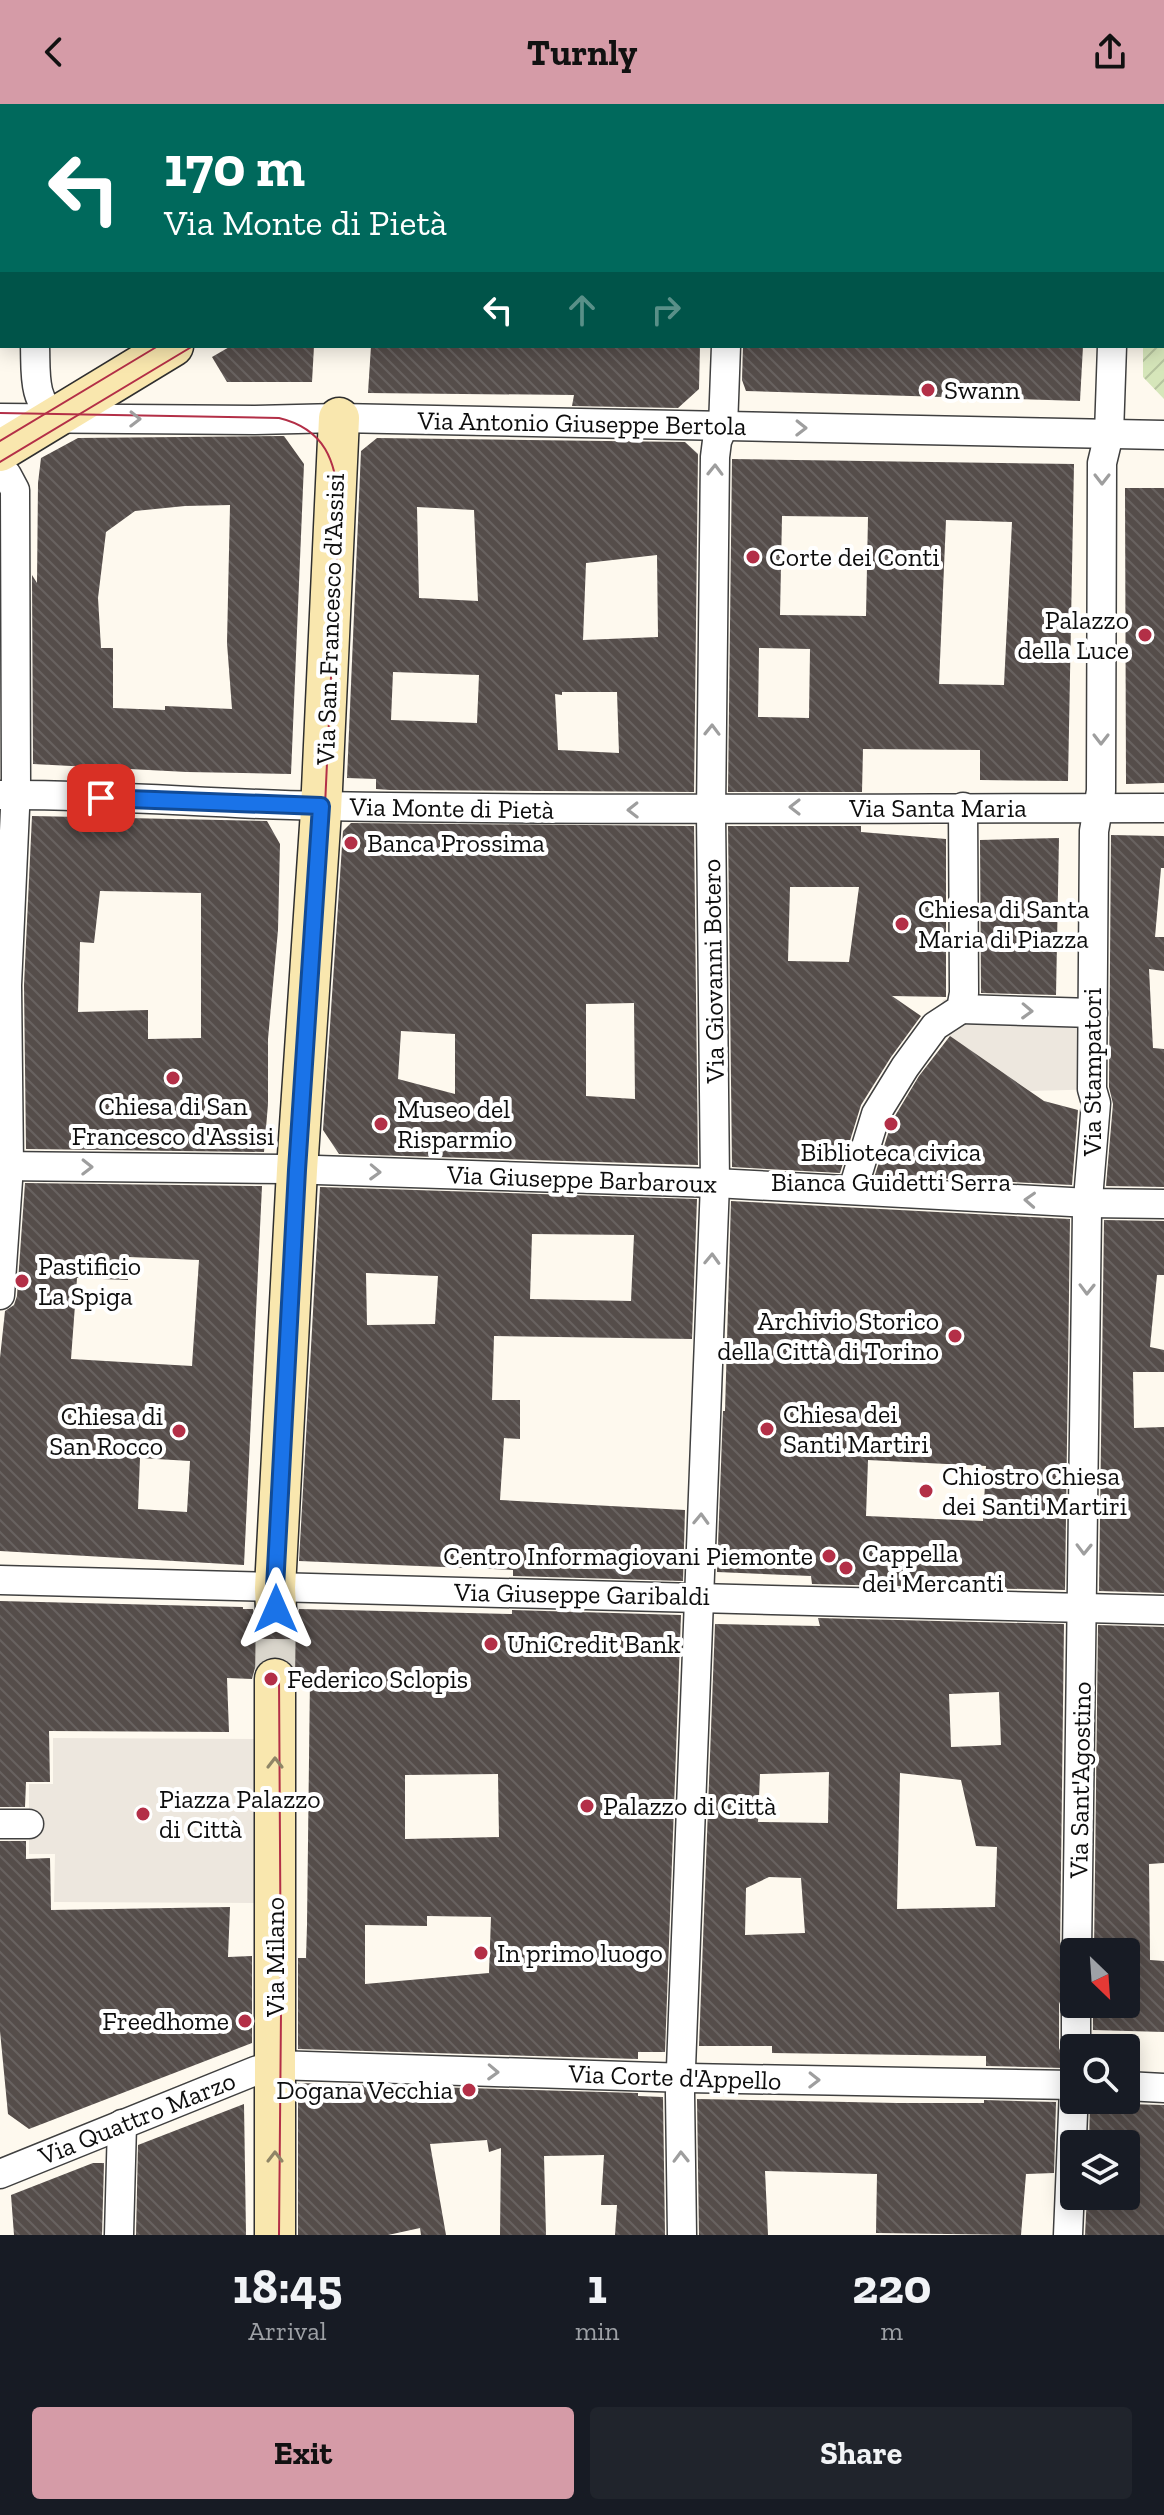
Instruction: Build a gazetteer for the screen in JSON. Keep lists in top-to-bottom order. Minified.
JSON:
{"streets":{"street":["Via Antonio Giuseppe Bertola","Via San Francesco d'Assisi","Via Monte di Pietà","Via Santa Maria","Via Giovanni Botero","Via Stampatori","Via Giuseppe Barbaroux","Via Giuseppe Garibaldi","Via Sant'Agostino","Via Milano","Via Corte d'Appello","Via Quattro Marzo"]},"crossings":[["Via Antonio Giuseppe Bertola","Via San Francesco d'Assisi"],["Via Antonio Giuseppe Bertola","Via Giovanni Botero"],["Via Antonio Giuseppe Bertola","Via Stampatori"],["Via San Francesco d'Assisi","Via Monte di Pietà"],["Via San Francesco d'Assisi","Via Giuseppe Barbaroux"],["Via San Francesco d'Assisi","Via Giuseppe Garibaldi"],["Via Monte di Pietà","Via Santa Maria"],["Via Monte di Pietà","Via Giovanni Botero"],["Via Santa Maria","Via Giovanni Botero"],["Via Santa Maria","Via Stampatori"],["Via Giovanni Botero","Via Giuseppe Barbaroux"],["Via Giovanni Botero","Via Giuseppe Garibaldi"],["Via Giovanni Botero","Via Corte d'Appello"],["Via Stampatori","Via Giuseppe Barbaroux"],["Via Stampatori","Via Giuseppe Garibaldi"],["Via Stampatori","Via Sant'Agostino"],["Via Giuseppe Garibaldi","Via Sant'Agostino"],["Via Milano","Via Corte d'Appello"],["Via Milano","Via Quattro Marzo"],["Via Corte d'Appello","Via Quattro Marzo"]],"one_way":["Via Antonio Giuseppe Bertola","Via Monte di Pietà","Via Santa Maria","Via Giovanni Botero","Via Stampatori","Via Milano","Via Corte d'Appello"],"places":["Swann","Corte dei Conti","Palazzo della Luce","Banca Prossima","Chiesa di Santa Maria di Piazza","Chiesa di San Francesco d'Assisi","Museo del Risparmio","Biblioteca civica Bianca Guidetti Serra","Pastificio La Spiga","Archivio Storico della Città di Torino","Chiesa dei Santi Martiri","Chiesa di San Rocco","Chiostro Chiesa dei Santi Martiri","Centro Informagiovani Piemonte","Cappella dei Mercanti","UniCredit Bank","Federico Sclopis","Palazzo di Città","Piazza Palazzo di Città","In primo luogo","Freedhome","Dogana Vecchia"],"north":"bottom right","page":{"header":"Turnly","turn":["170 m","Via Monte di Pietà"],"eta":["18:45","Arrival","1","min","220","m"],"buttons":["Exit","Share"]}}
